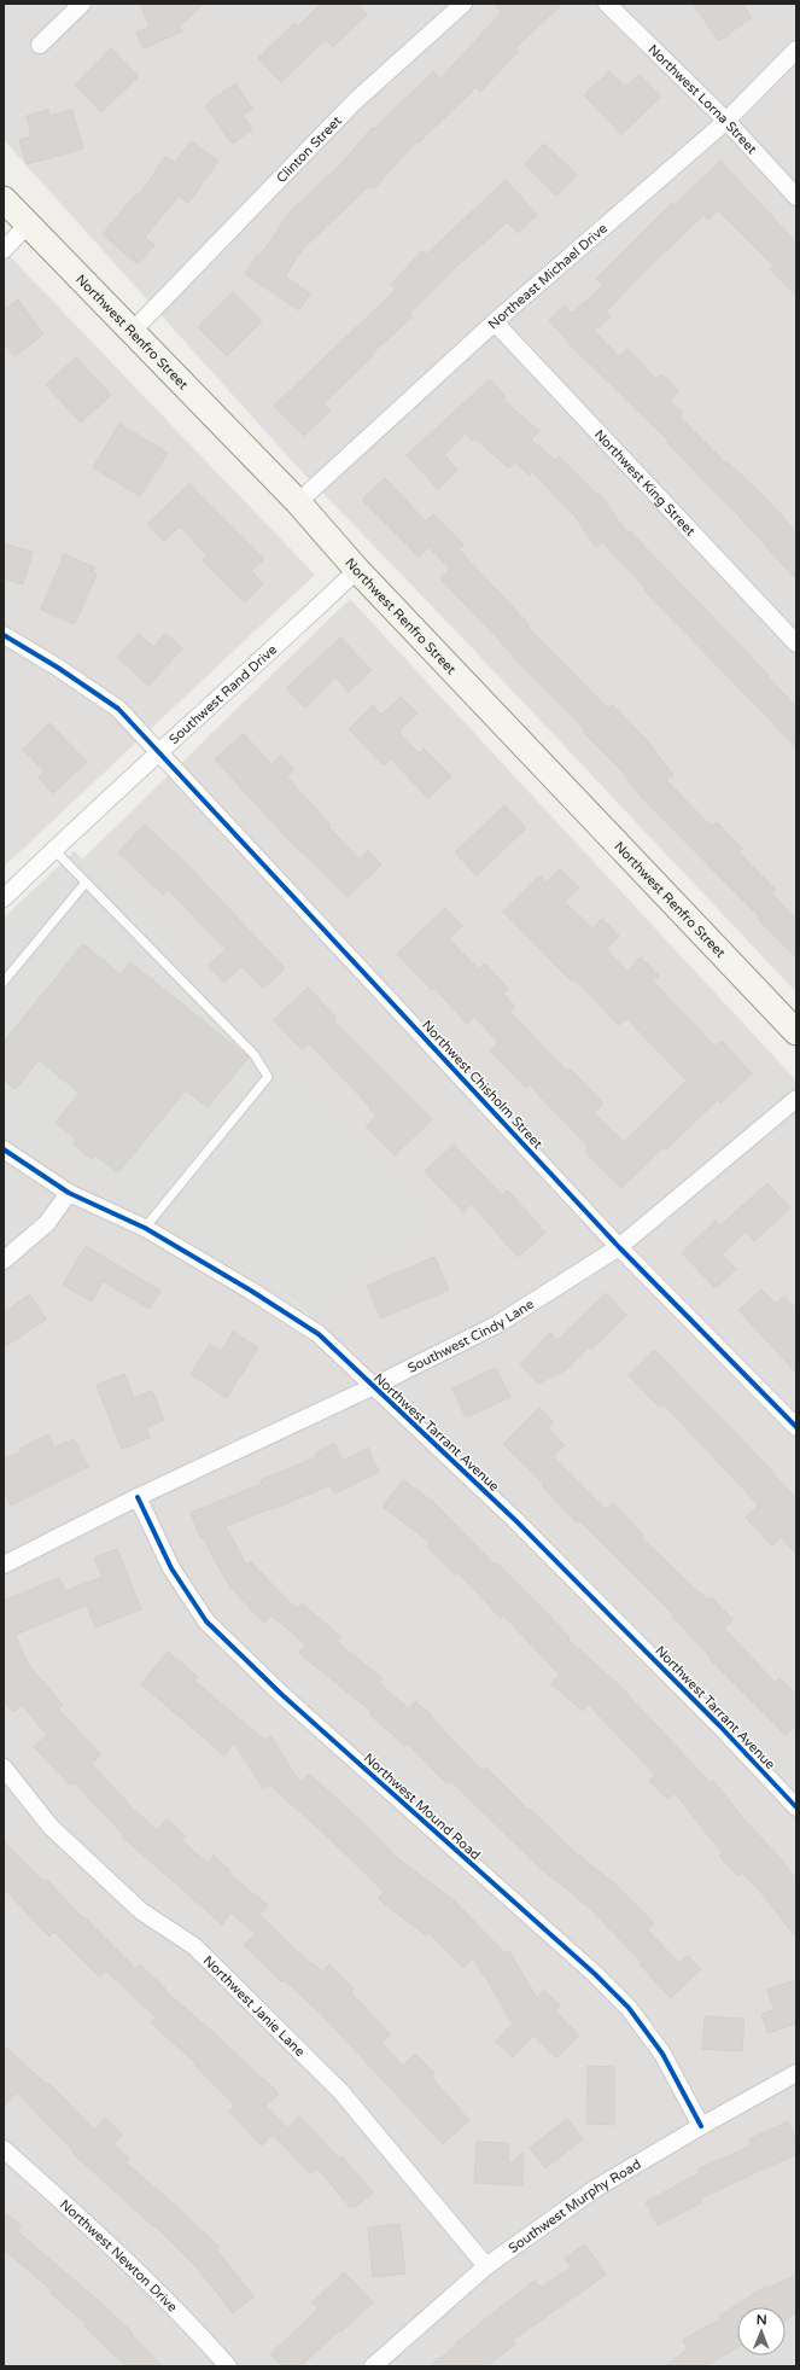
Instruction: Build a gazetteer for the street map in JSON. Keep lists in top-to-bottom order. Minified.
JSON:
{"streets":{"main road":["Northwest Renfro Street"],"street":["Northwest Lorna Street","Clinton Street","Northeast Michael Drive","Northwest King Street","Southwest Rand Drive","Northwest Chisholm Street","Southwest Cindy Lane","Northwest Tarrant Avenue","Northwest Mound Road","Northwest Janie Lane","Southwest Murphy Road","Northwest Newton Drive"]},"crossings":[["Northwest Lorna Street","Northeast Michael Drive"],["Clinton Street","Northwest Renfro Street"],["Northeast Michael Drive","Northwest Renfro Street"],["Northeast Michael Drive","Northwest King Street"],["Northwest Renfro Street","Southwest Rand Drive"],["Southwest Rand Drive","Northwest Chisholm Street"],["Northwest Chisholm Street","Southwest Cindy Lane"],["Southwest Cindy Lane","Northwest Tarrant Avenue"],["Southwest Cindy Lane","Northwest Mound Road"],["Northwest Mound Road","Southwest Murphy Road"],["Northwest Janie Lane","Southwest Murphy Road"]],"north":"top"}
